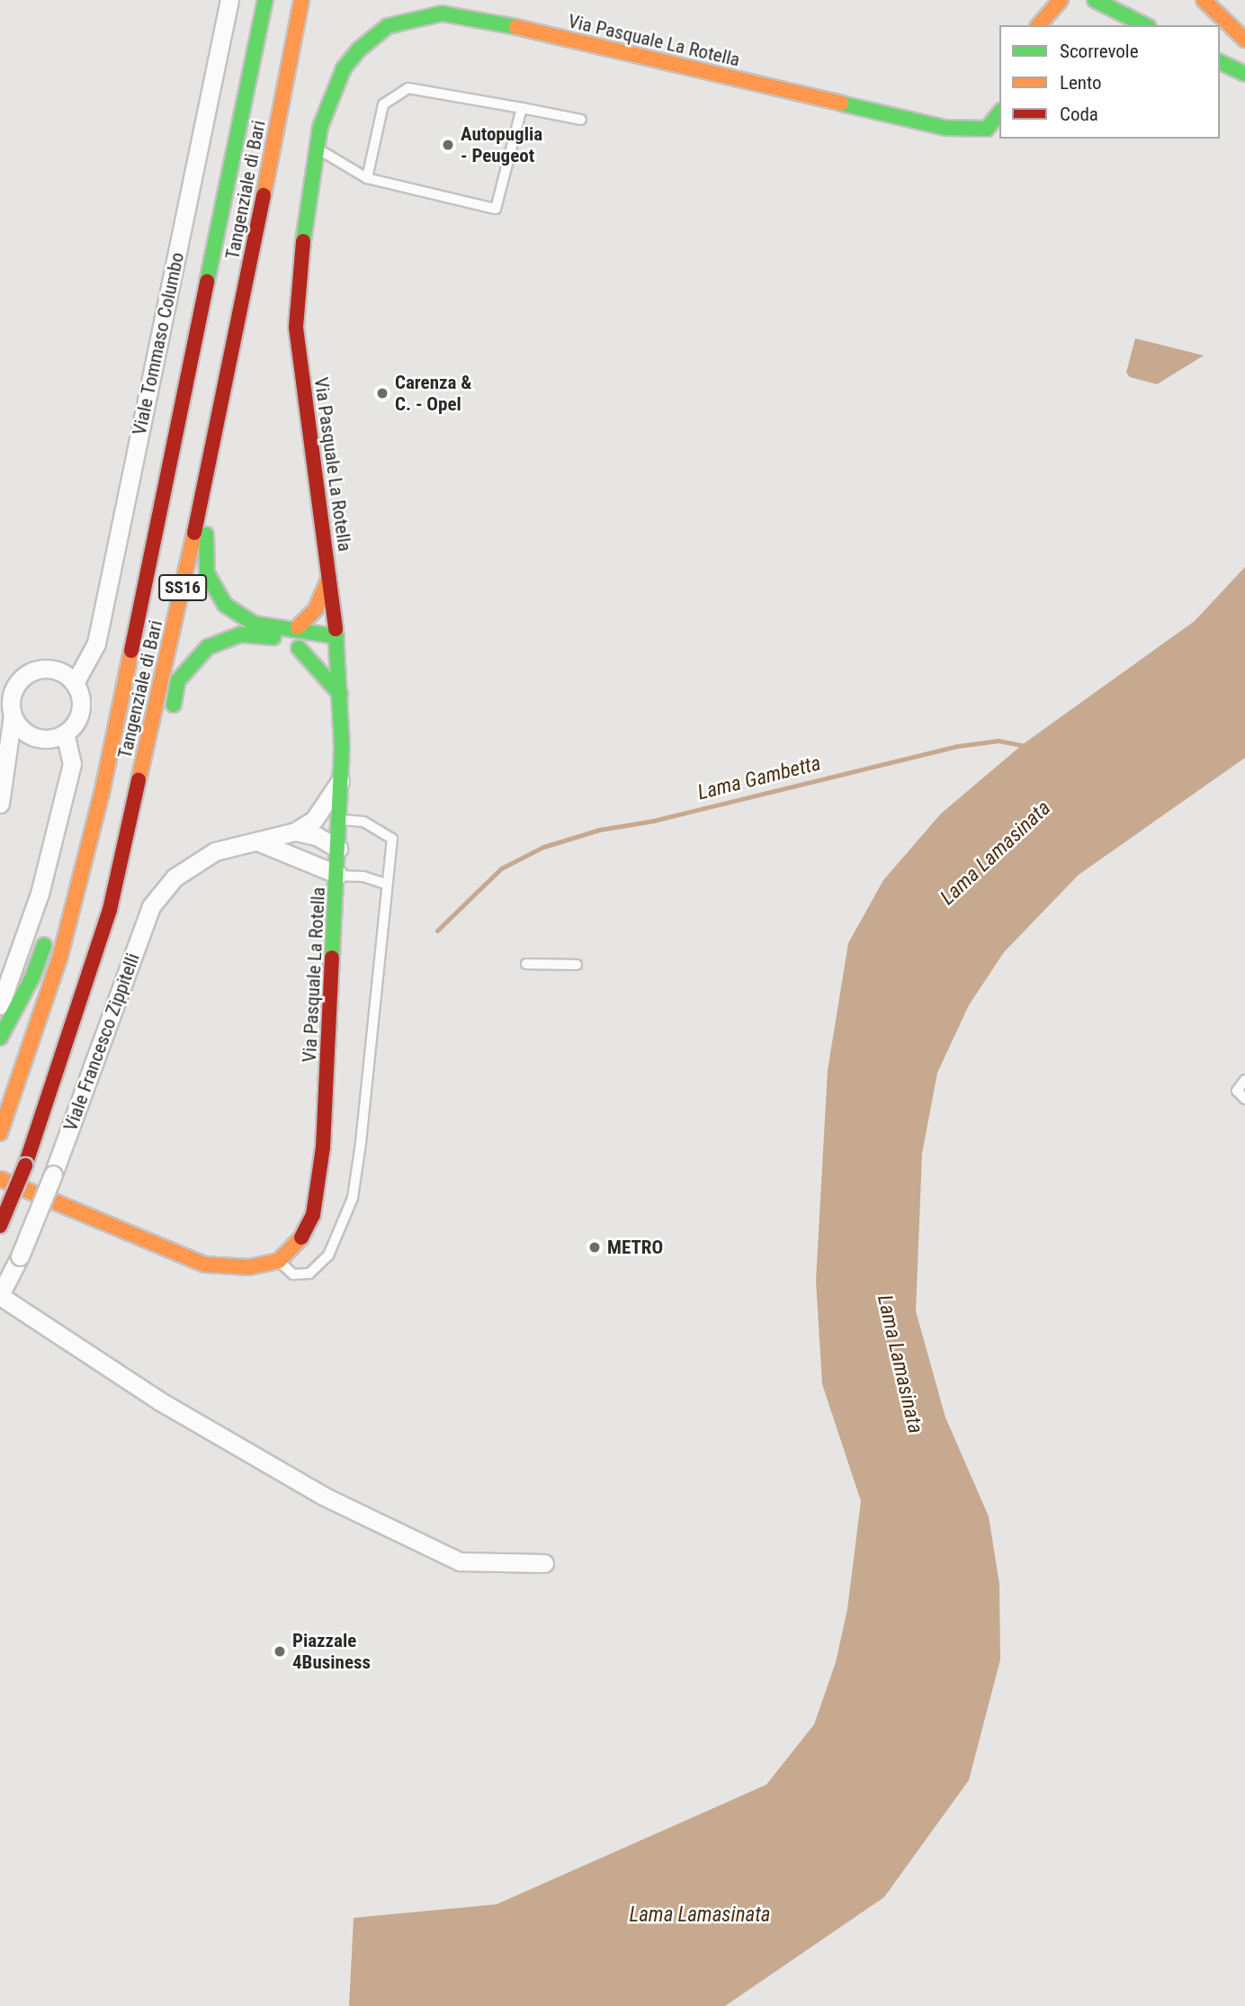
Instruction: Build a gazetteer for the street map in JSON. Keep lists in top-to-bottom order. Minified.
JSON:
{"streets":{"main road":["Via Pasquale La Rotella","Tangenziale di Bari","SS16"],"street":["Viale Tommaso Columbo","Viale Francesco Zippitelli"]},"water":["Lama Gambetta","Lama Lamasinata"],"places":["Autopuglia - Peugeot","Carenza & C. - Opel","METRO","Piazzale 4Business"],"legend":["Scorrevole","Lento","Coda"]}
